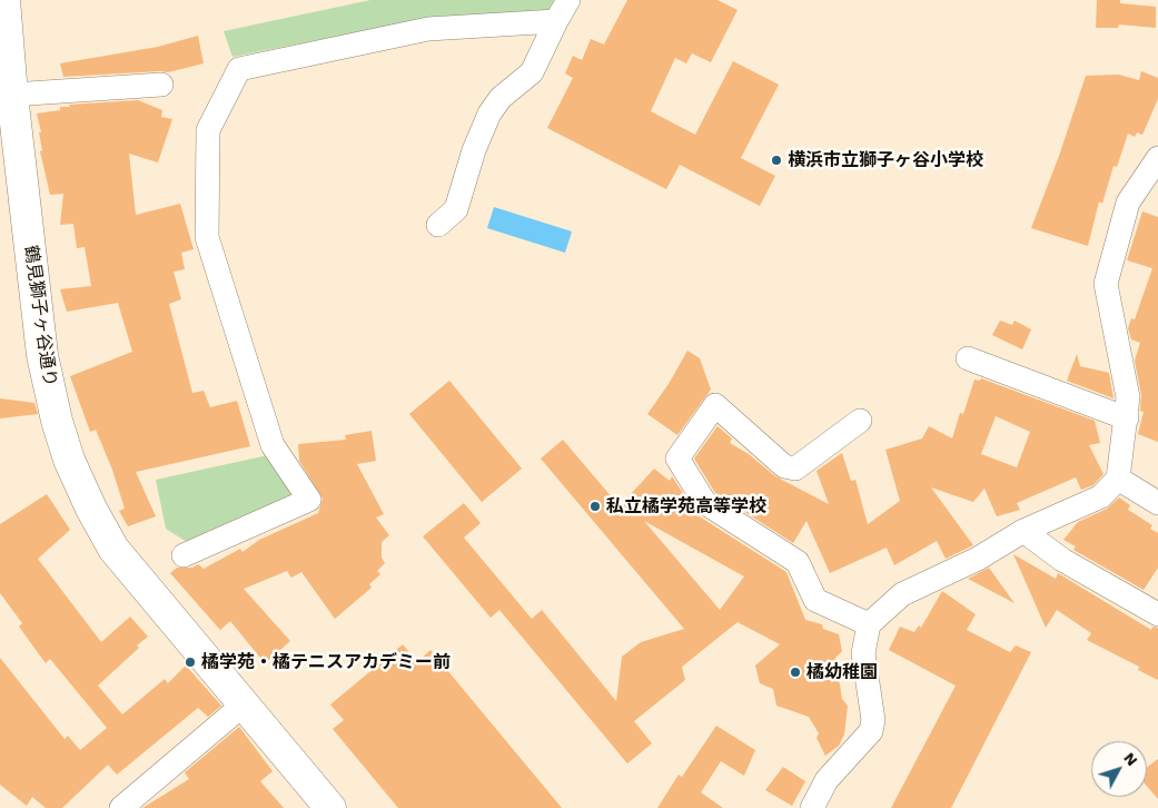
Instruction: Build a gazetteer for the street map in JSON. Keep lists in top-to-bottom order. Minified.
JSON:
{"streets":{"street":["鶴見獅子ヶ谷通り"]},"places":["横浜市立獅子ヶ谷小学校","私立橘学苑高等学校","橘学苑・橘テニスアカデミー前","橘幼稚園"],"north":"top right"}
